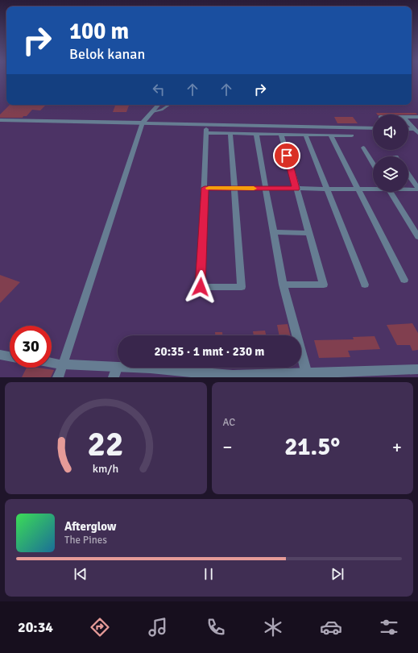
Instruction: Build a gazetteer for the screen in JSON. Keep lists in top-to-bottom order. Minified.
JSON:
{"page":{"turn":["100 m","Belok kanan"],"limit":"30","trip":"20:35 · 1 mnt · 230 m","tile":"AC","heat":["−","21.5°","+"],"song":["Afterglow","The Pines"],"tabs":"20:34","gauge":["22","km/h"]}}
